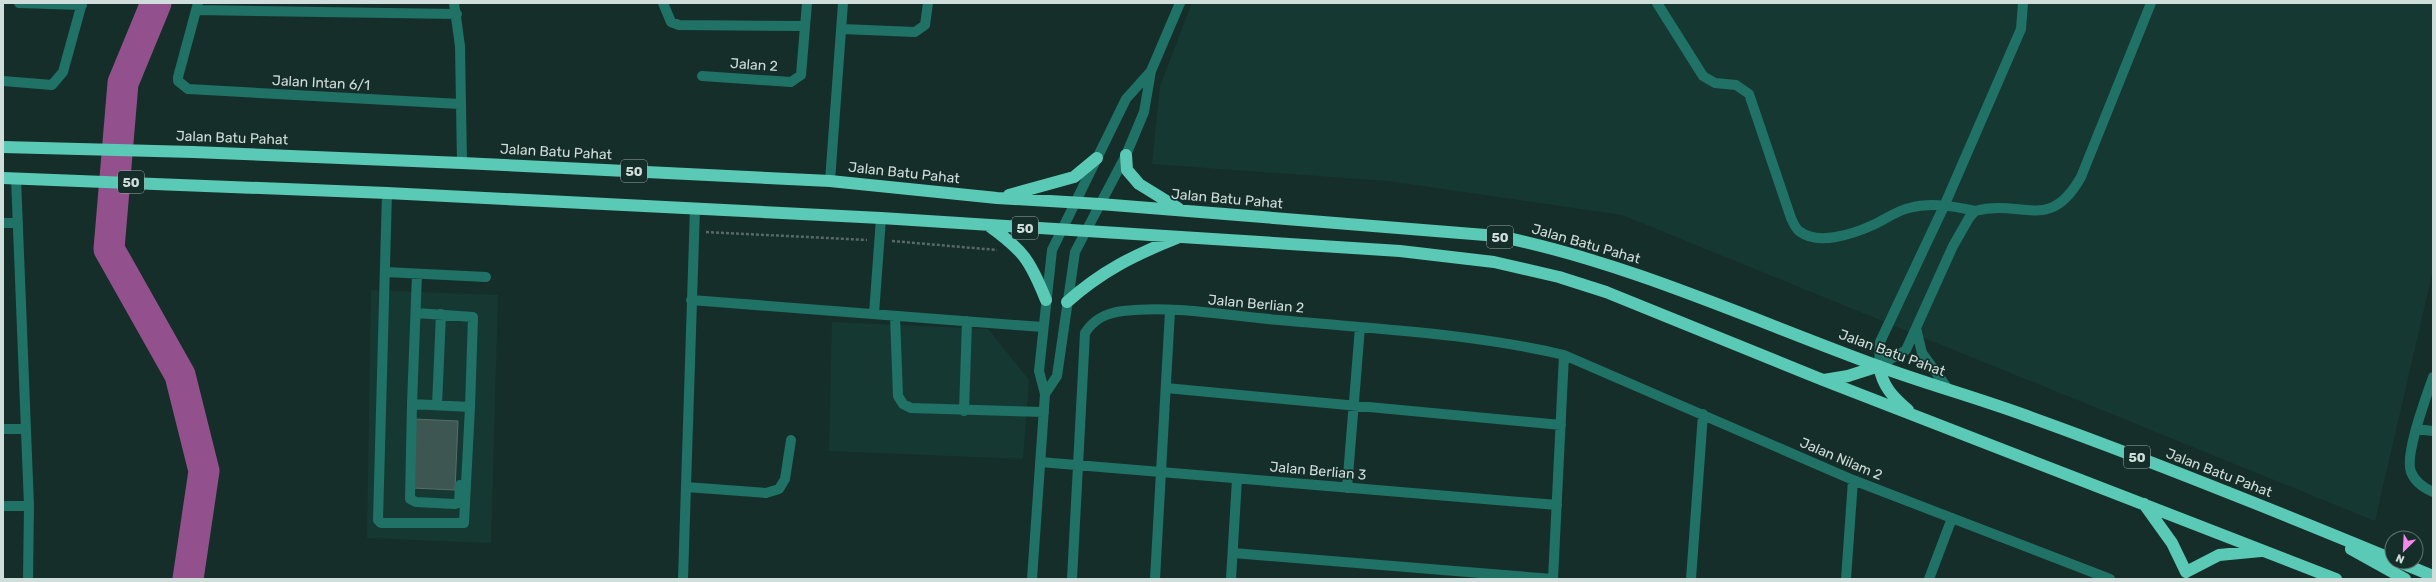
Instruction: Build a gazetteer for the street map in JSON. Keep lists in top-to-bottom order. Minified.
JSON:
{"streets":{"highway":["Jalan Batu Pahat","50"],"street":["Jalan 2","Jalan Intan 6/1","Jalan Berlian 2","Jalan Nilam 2","Jalan Berlian 3"]},"crossings":[["Jalan Berlian 2","Jalan Nilam 2"],["Jalan Berlian 2","Jalan Berlian 3"]],"north":"bottom left"}
